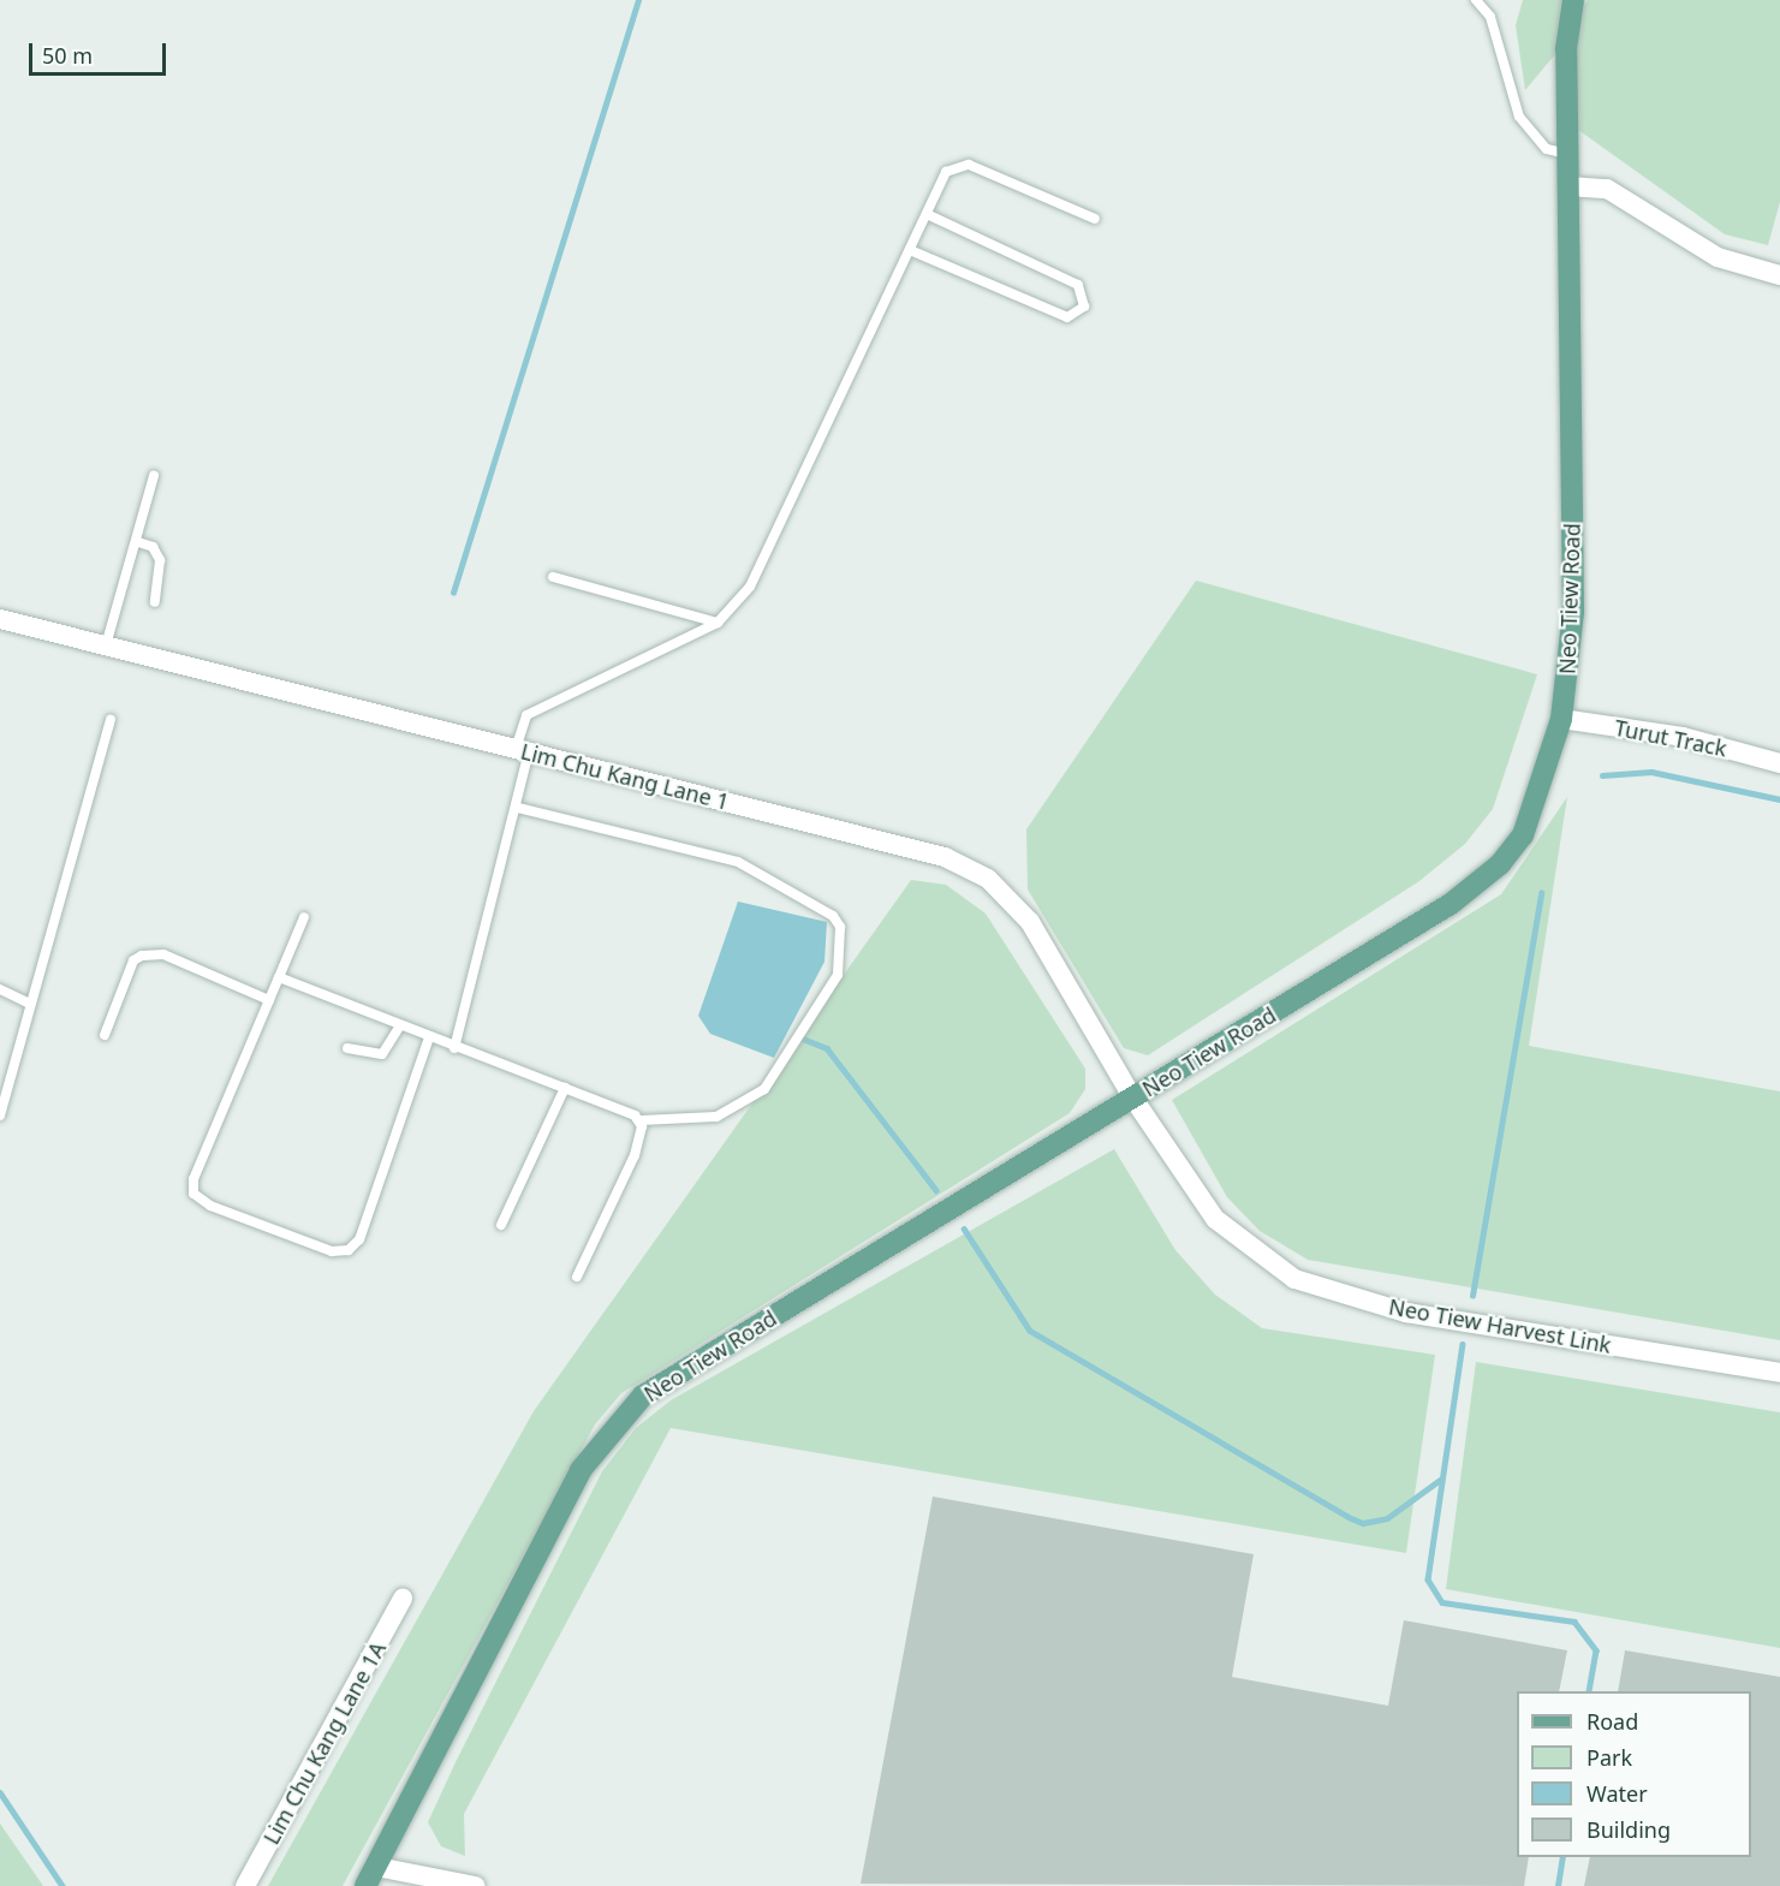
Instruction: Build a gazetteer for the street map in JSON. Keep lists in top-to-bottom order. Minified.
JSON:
{"streets":{"main road":["Neo Tiew Road"],"street":["Turut Track","Lim Chu Kang Lane 1","Neo Tiew Harvest Link","Lim Chu Kang Lane 1A"]},"crossings":[["Neo Tiew Road","Turut Track"],["Neo Tiew Road","Lim Chu Kang Lane 1"],["Neo Tiew Road","Neo Tiew Harvest Link"],["Lim Chu Kang Lane 1","Neo Tiew Harvest Link"]],"legend":["Road","Park","Water","Building"],"scale_bar":"50 m"}
